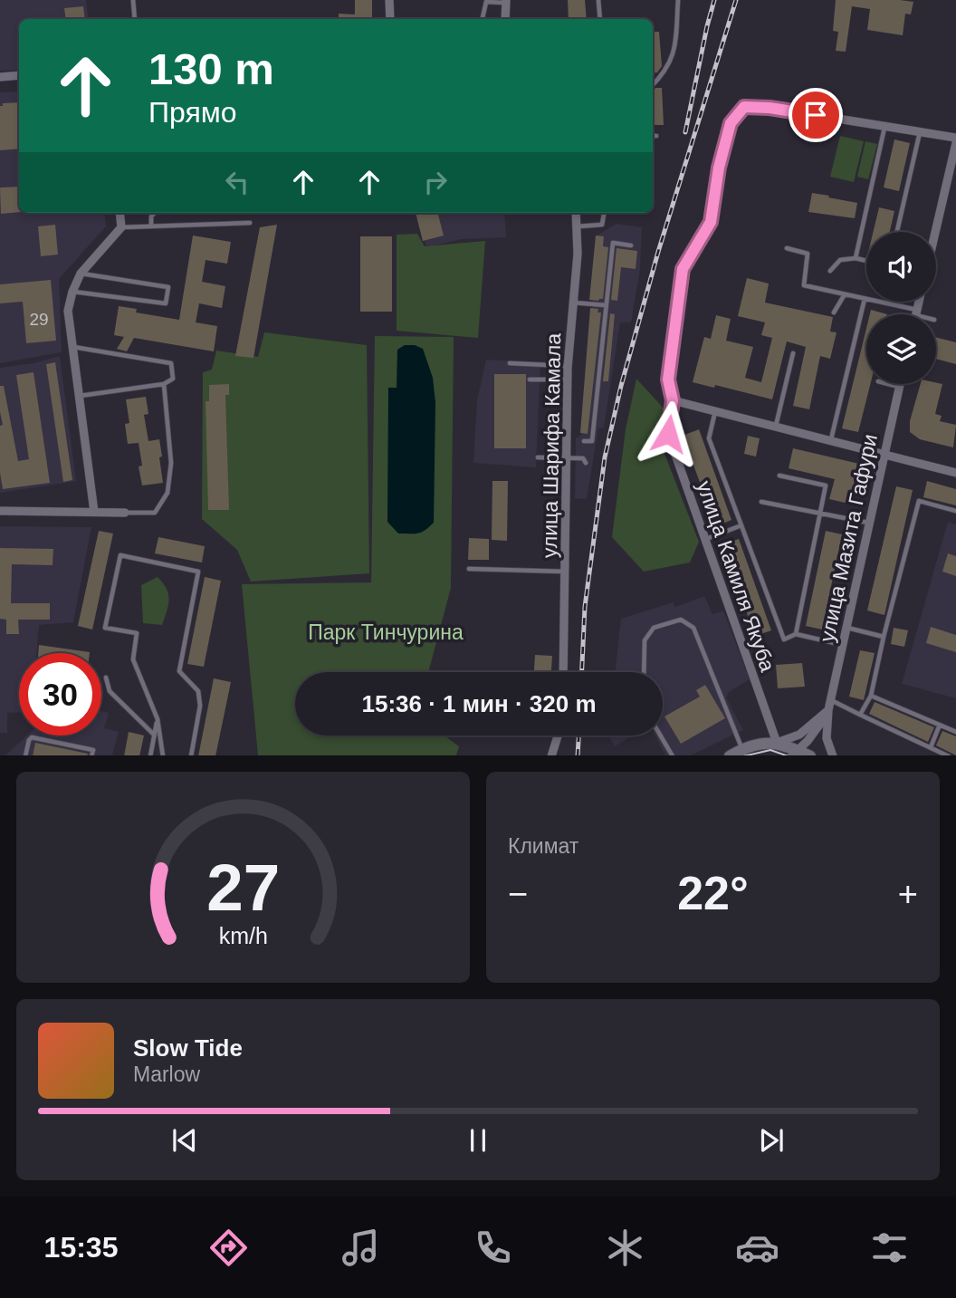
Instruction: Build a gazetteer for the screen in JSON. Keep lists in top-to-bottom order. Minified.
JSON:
{"streets":{"street":["улица Шарифа Камала","улица Мазита Гафури","улица Камиля Якуба"]},"parks":["Парк Тинчурина"],"house_numbers":["29"],"page":{"turn":["130 m","Прямо"],"limit":"30","trip":"15:36 · 1 мин · 320 m","tile":"Климат","heat":["−","22°","+"],"song":["Slow Tide","Marlow"],"tabs":"15:35","gauge":["27","km/h"]}}
